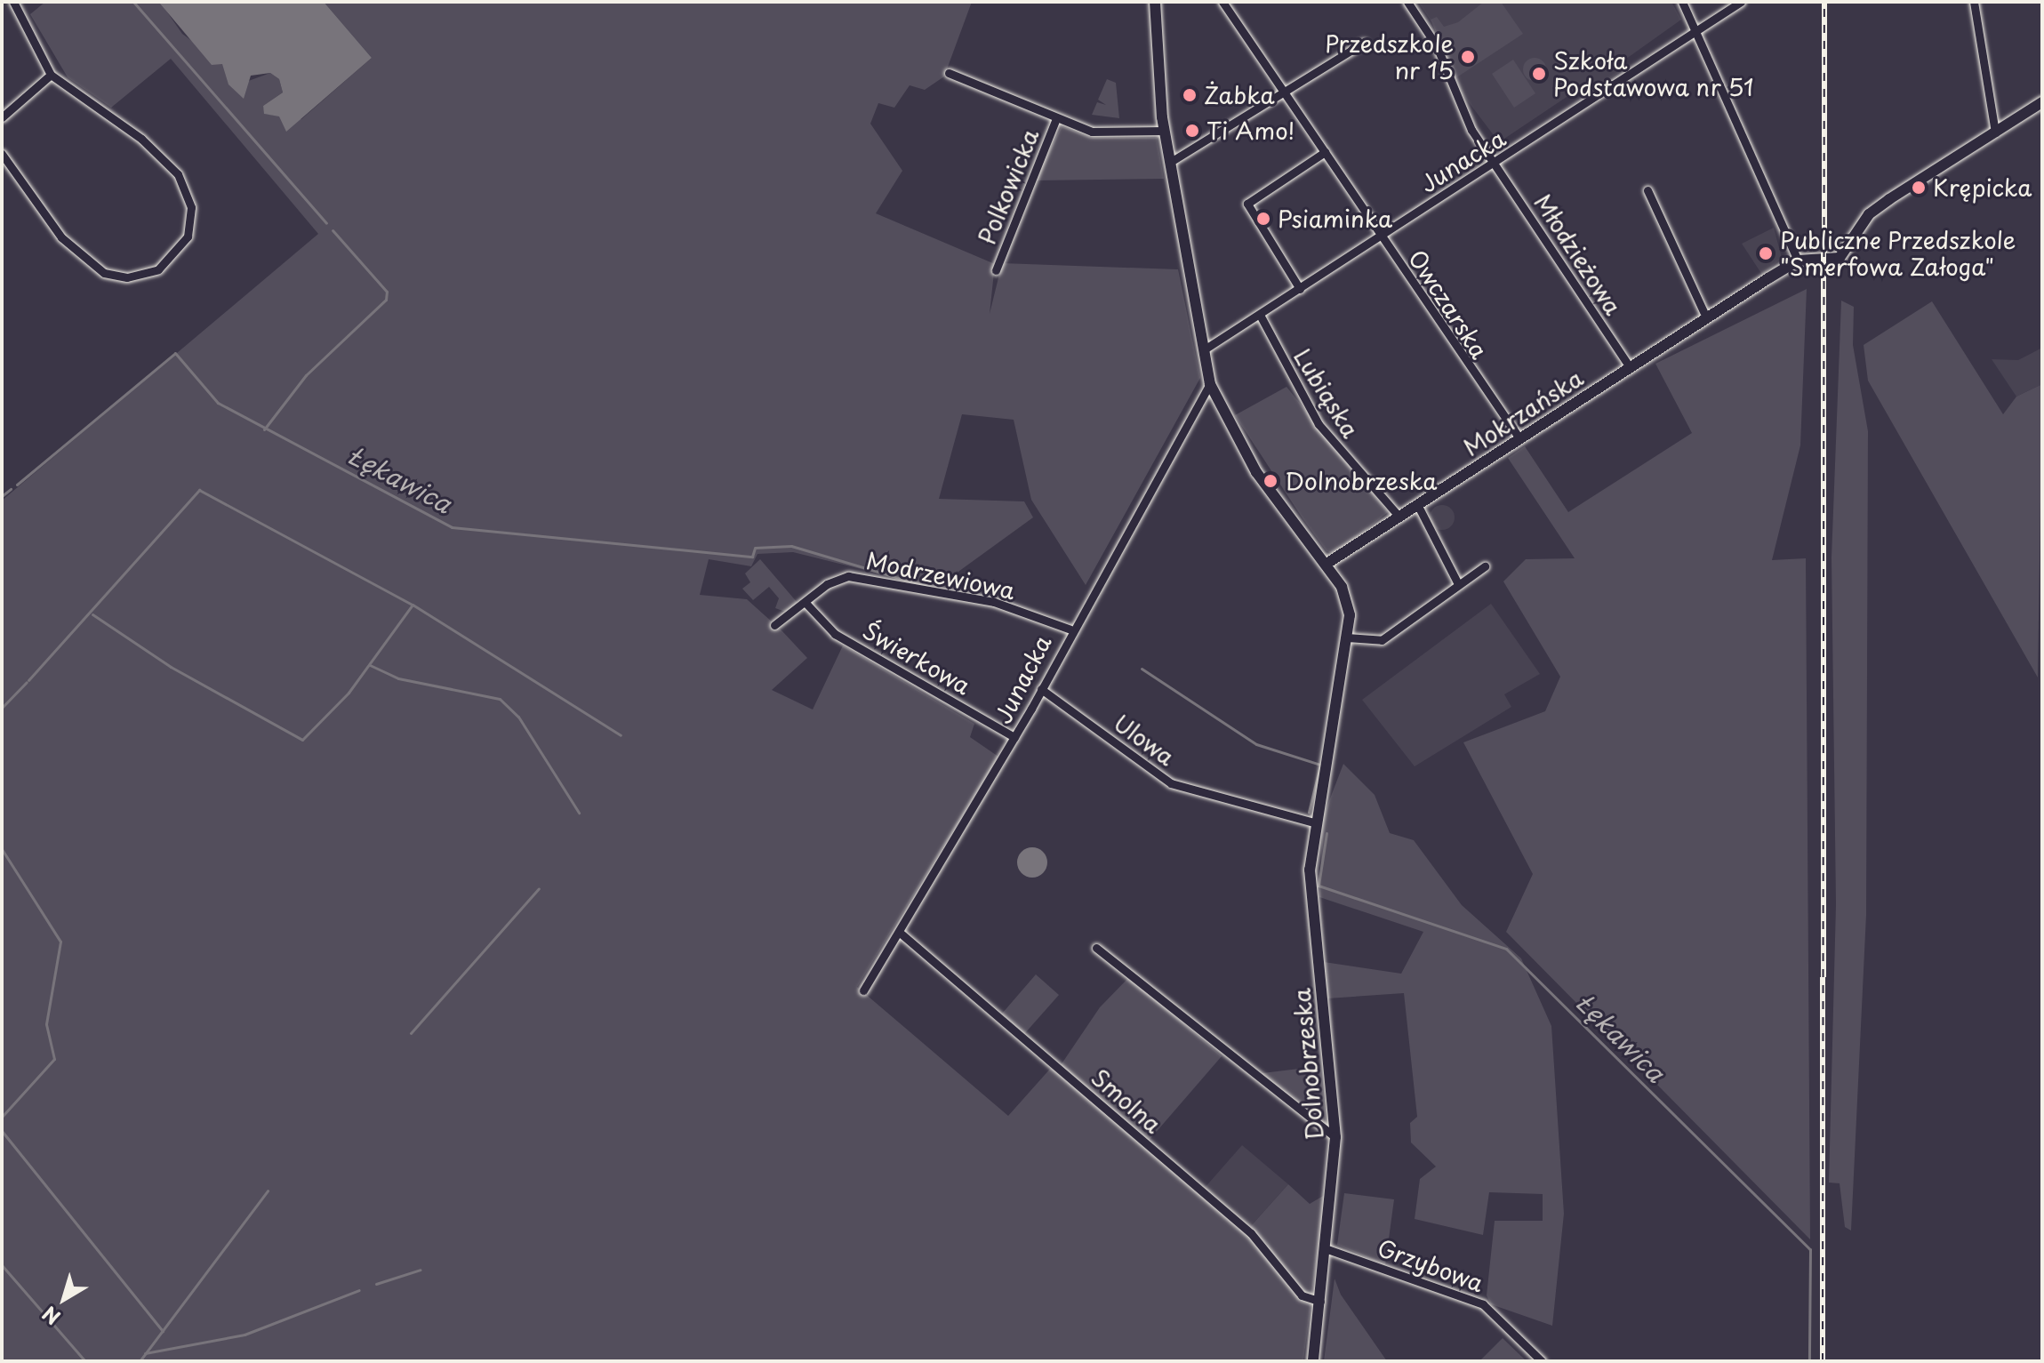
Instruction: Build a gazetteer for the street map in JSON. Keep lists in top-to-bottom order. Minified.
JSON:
{"streets":{"street":["Junacka","Polkowicka","Młodzieżowa","Owczarska","Lubiąska","Mokrzańska","Modrzewiowa","Świerkowa","Ulowa","Dolnobrzeska","Smolna","Grzybowa"]},"crossings":[["Junacka","Młodzieżowa"],["Junacka","Owczarska"],["Junacka","Lubiąska"],["Junacka","Modrzewiowa"],["Junacka","Świerkowa"],["Junacka","Ulowa"],["Junacka","Dolnobrzeska"],["Junacka","Smolna"],["Młodzieżowa","Mokrzańska"],["Owczarska","Mokrzańska"],["Lubiąska","Mokrzańska"],["Mokrzańska","Dolnobrzeska"],["Modrzewiowa","Świerkowa"],["Ulowa","Dolnobrzeska"],["Dolnobrzeska","Smolna"],["Dolnobrzeska","Grzybowa"]],"water":["Łękawica"],"places":["Przedszkole nr 15","Szkoła Podstawowa nr 51","Żabka","Ti Amo!","Krępicka","Psiaminka","Publiczne Przedszkole \"Smerfowa Załoga\"","Dolnobrzeska"],"north":"bottom left"}
